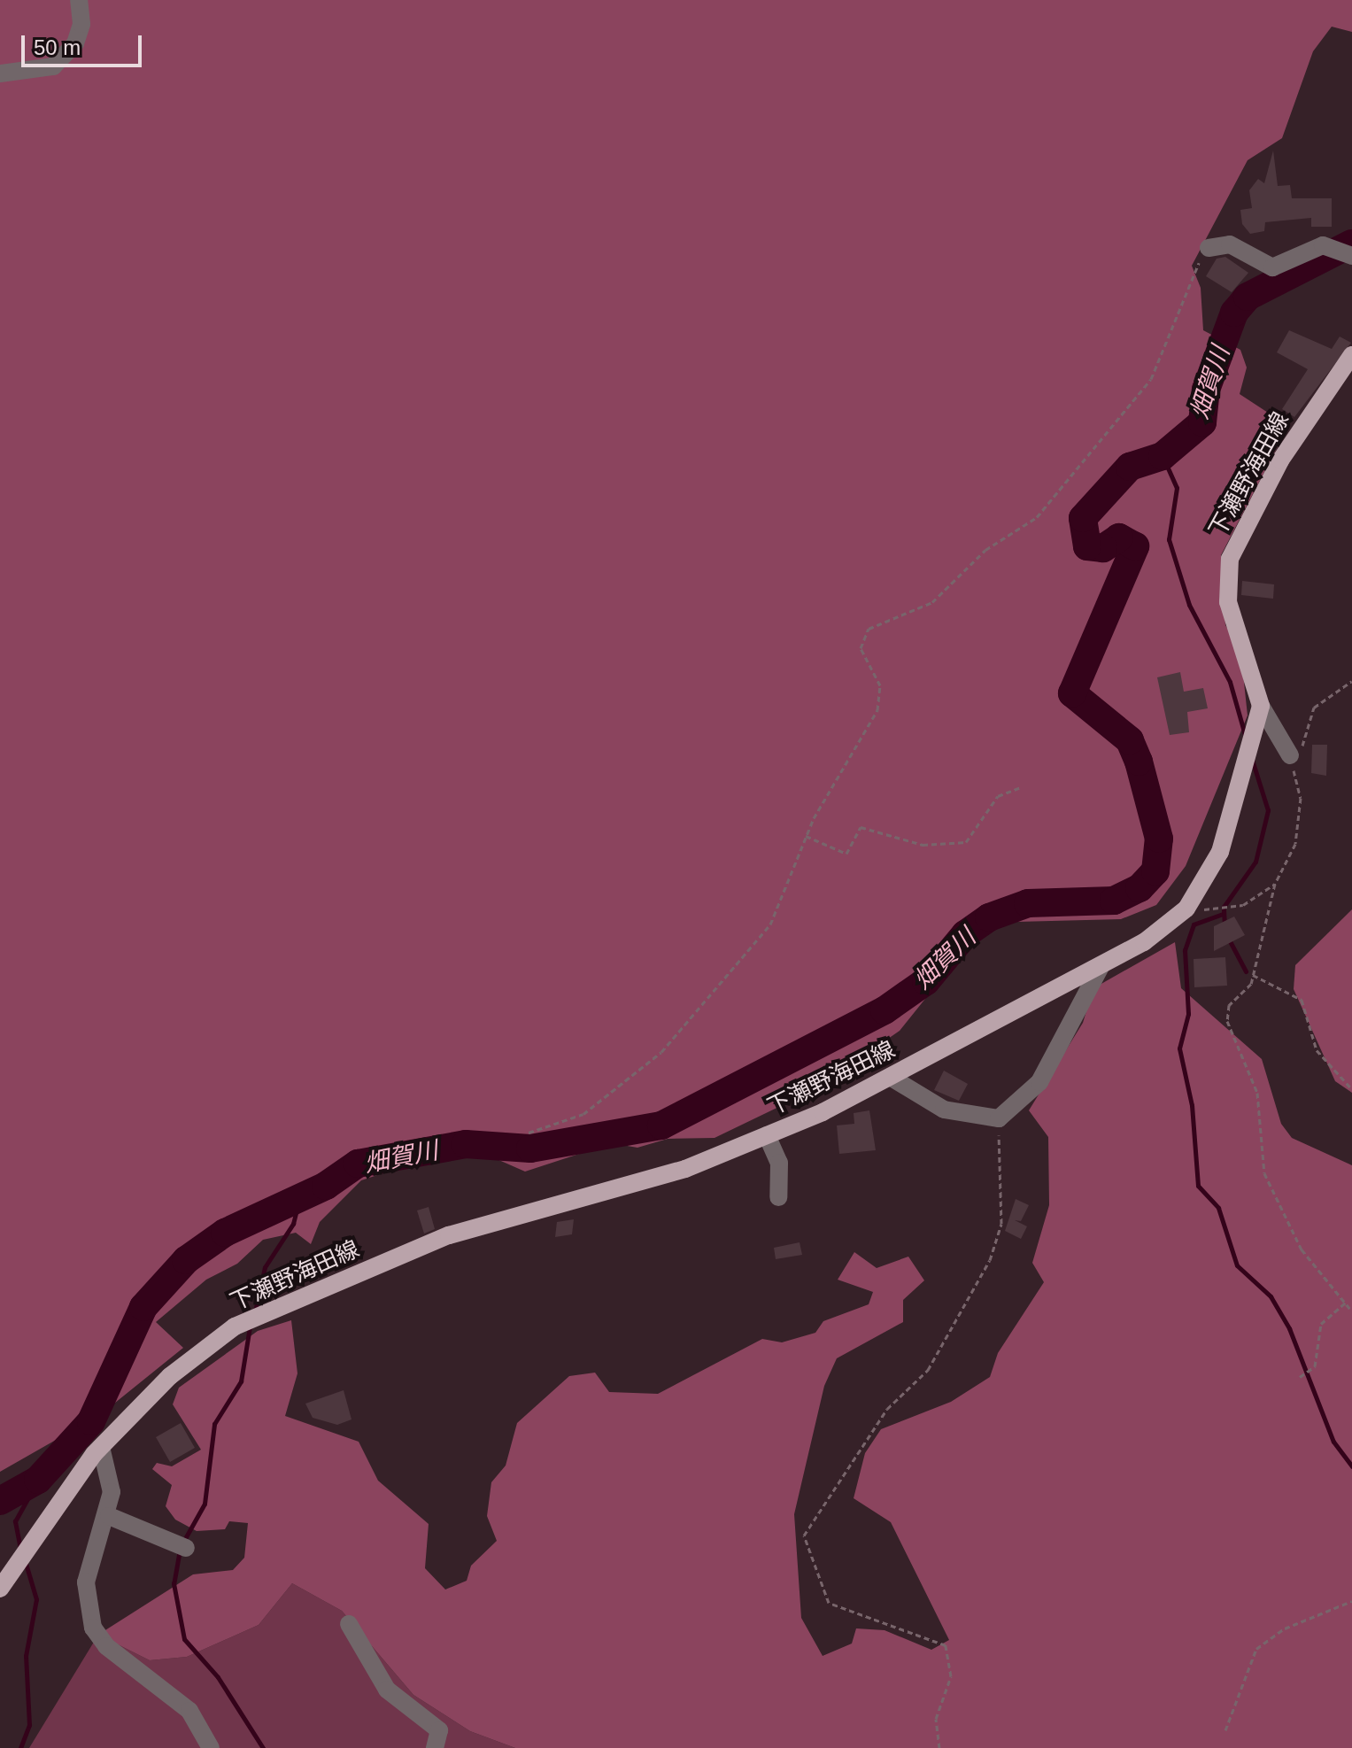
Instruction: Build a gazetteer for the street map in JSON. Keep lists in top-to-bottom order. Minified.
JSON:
{"streets":{"main road":["下瀬野海田線"]},"water":["畑賀川"],"scale_bar":"50 m"}
